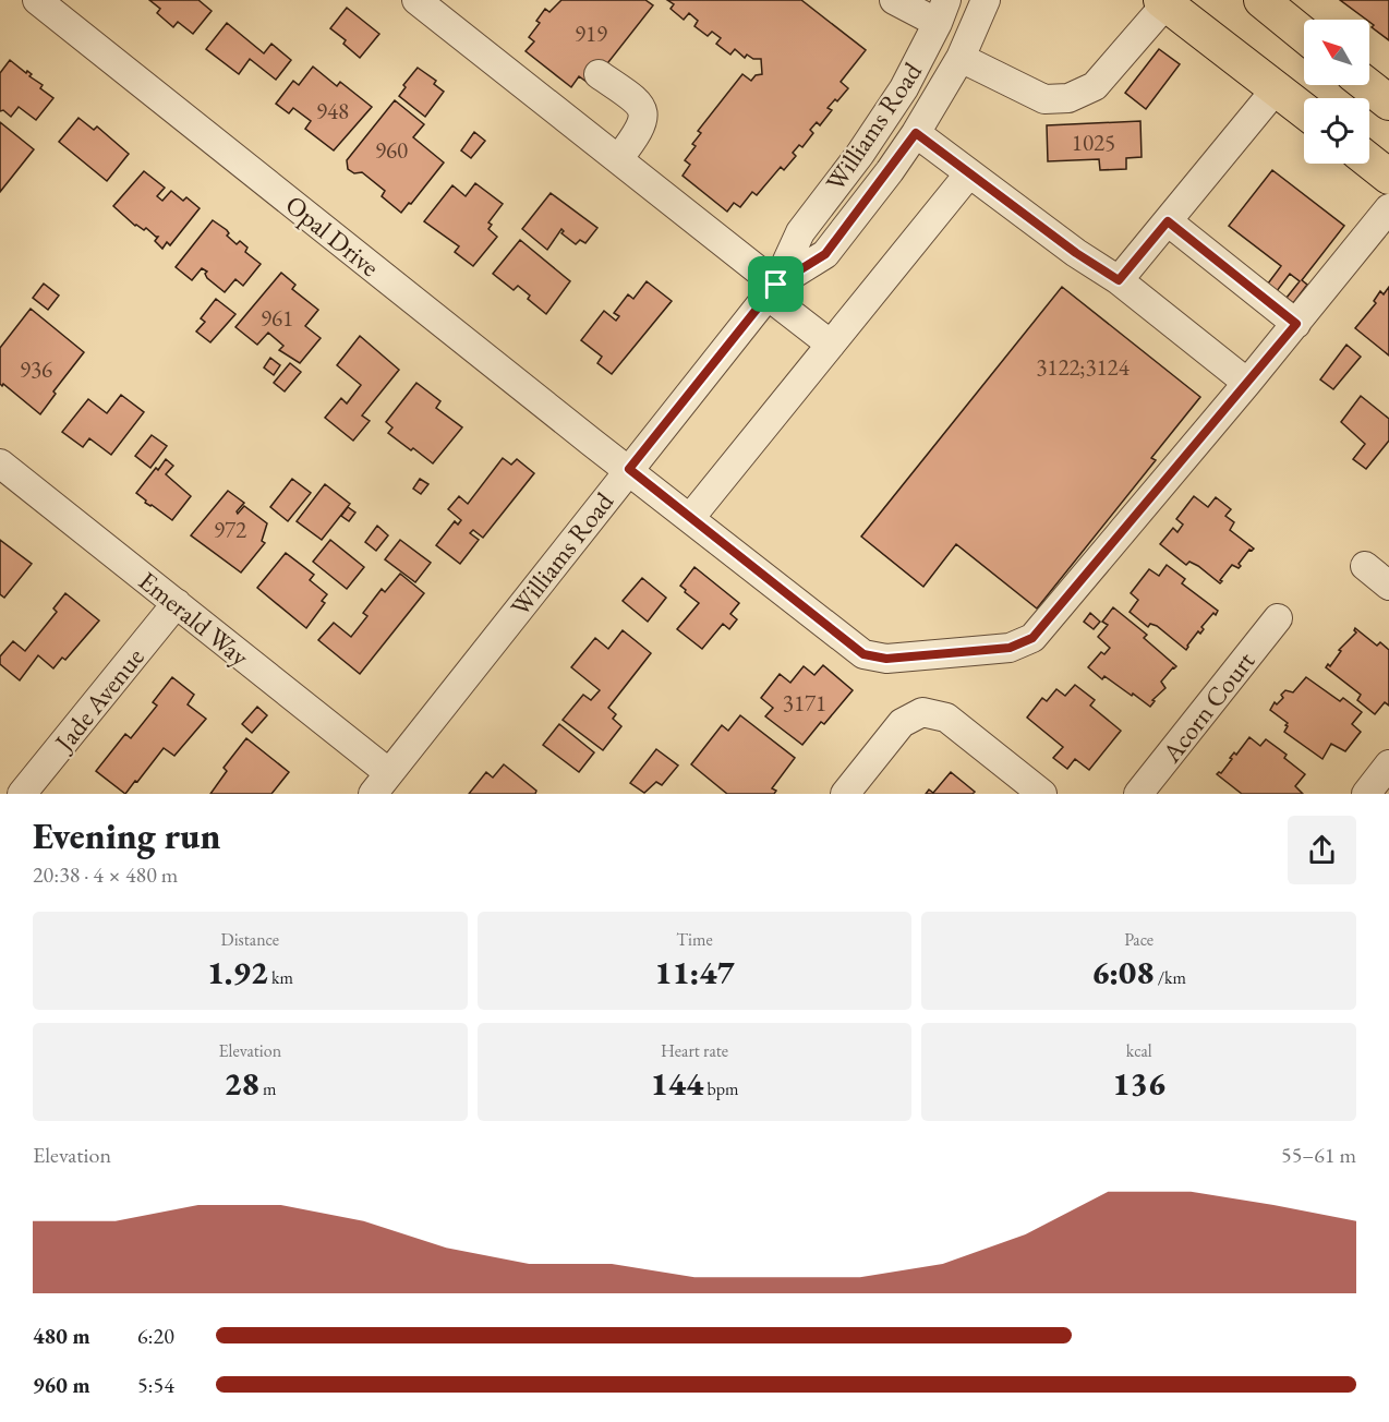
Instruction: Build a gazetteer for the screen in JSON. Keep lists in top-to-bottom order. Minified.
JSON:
{"streets":{"street":["Williams Road","Opal Drive","Emerald Way","Jade Avenue","Acorn Court"]},"crossings":[["Williams Road","Opal Drive"],["Williams Road","Emerald Way"],["Emerald Way","Jade Avenue"]],"house_numbers":["919","948","1025","960","961","3122;3124","936","972","3171"],"north":"top left","page":{"heading":["Evening run","20:38 · 4 × 480 m"],"stats":[["Distance","1.92 km"],["Time","11:47"],["Pace","6:08 /km"],["Elevation","28 m"],["Heart rate","144 bpm"],["kcal","136"]],"chart":["Elevation","55–61 m"],"list":[{"name":"480 m","note":"6:20"},{"name":"960 m","note":"5:54"}]}}
